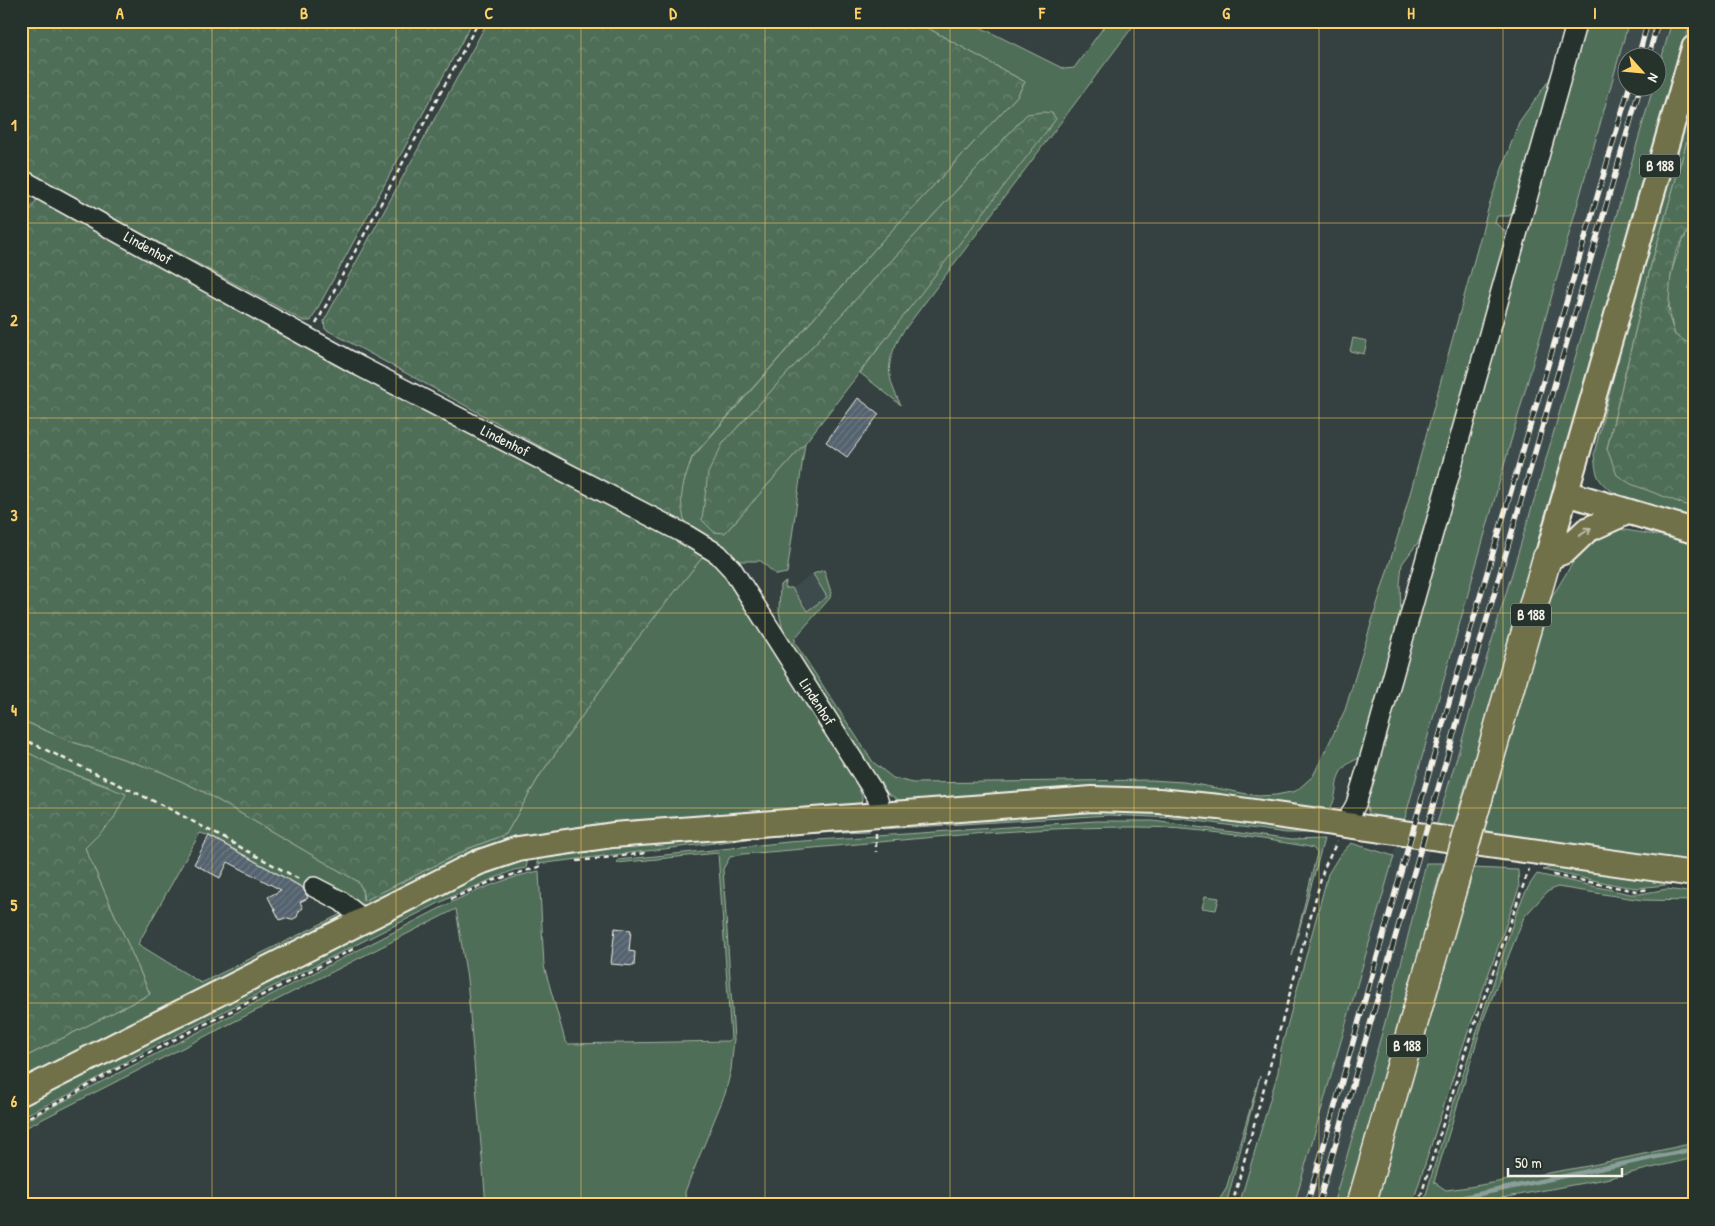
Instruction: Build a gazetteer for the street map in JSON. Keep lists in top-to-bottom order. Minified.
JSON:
{"streets":{"highway":["B 188"],"street":["Lindenhof"]},"scale_bar":"50 m","north":"bottom right","grid":{"columns":["A","B","C","D","E","F","G","H","I"],"rows":["1","2","3","4","5","6"]}}
